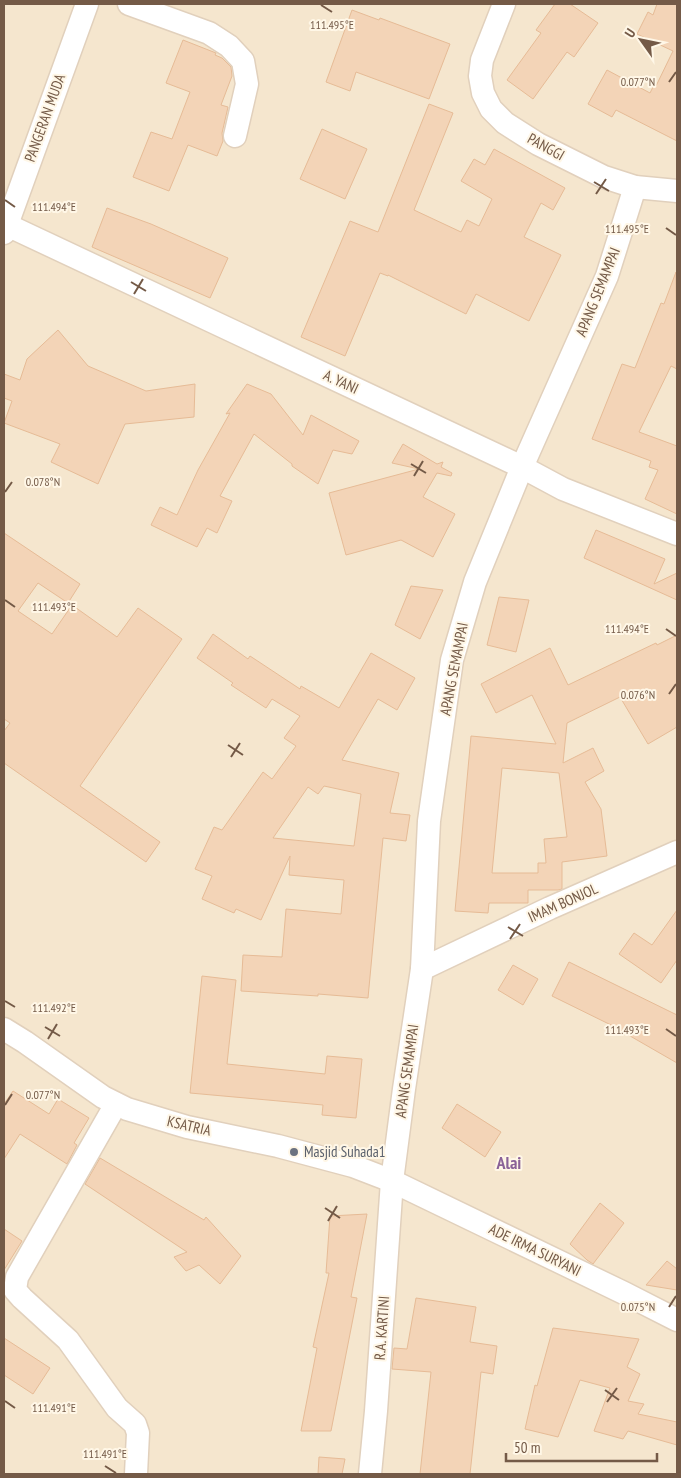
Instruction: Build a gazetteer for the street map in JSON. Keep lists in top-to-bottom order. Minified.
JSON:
{"streets":{"street":["PANGERAN MUDA","PANGGI","APANG SEMAMPAI","A. YANI","IMAM BONJOL","KSATRIA","ADE IRMA SURYANI","R.A. KARTINI"]},"crossings":[["PANGERAN MUDA","A. YANI"],["PANGGI","APANG SEMAMPAI"],["APANG SEMAMPAI","A. YANI"],["APANG SEMAMPAI","IMAM BONJOL"],["APANG SEMAMPAI","KSATRIA"],["APANG SEMAMPAI","ADE IRMA SURYANI"],["APANG SEMAMPAI","R.A. KARTINI"],["KSATRIA","ADE IRMA SURYANI"],["KSATRIA","R.A. KARTINI"],["ADE IRMA SURYANI","R.A. KARTINI"]],"districts":["Alai"],"places":["Masjid Suhada1"],"scale_bar":"50 m","north":"top left","coordinates":["111.495°E","0.077°N","111.494°E","0.078°N","111.493°E","0.076°N","111.492°E","0.075°N","111.491°E"]}
